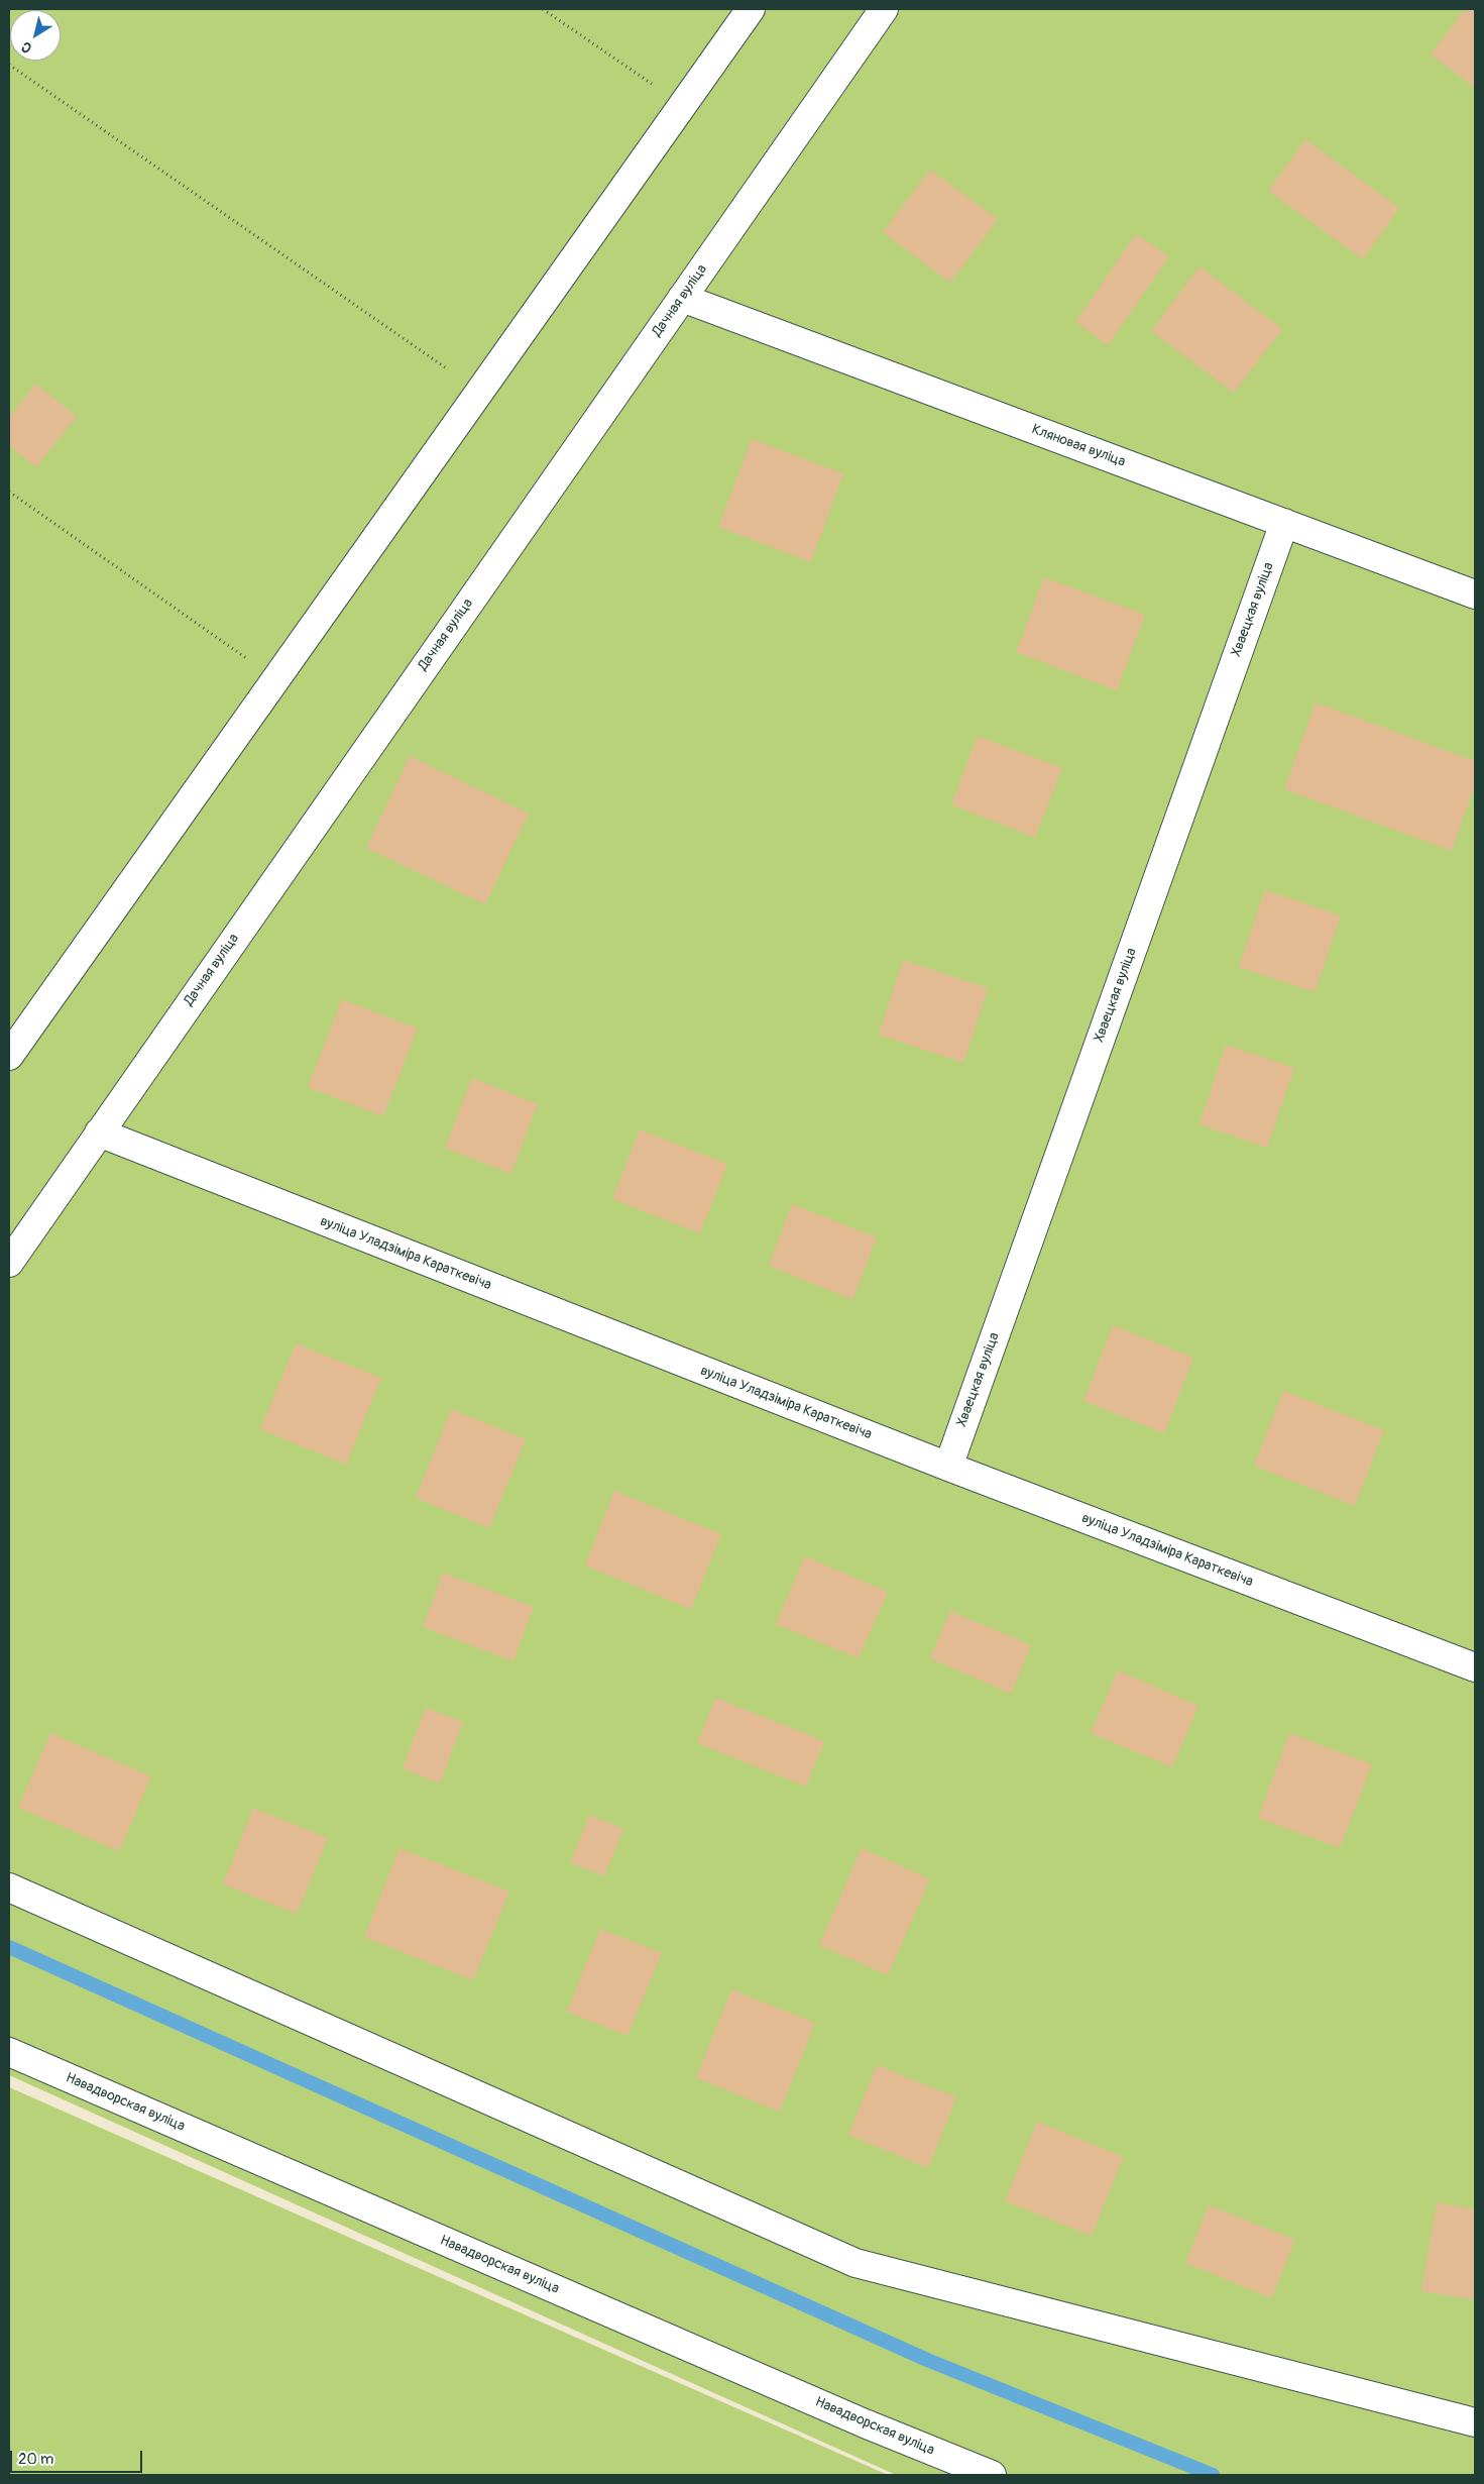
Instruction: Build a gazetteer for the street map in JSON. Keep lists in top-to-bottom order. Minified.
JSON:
{"streets":{"street":["Дачная вуліца","Кляновая вуліца","Хваецкая вуліца","вуліца Уладзіміра Караткевіча","Навадворская вуліца"]},"crossings":[["Дачная вуліца","Кляновая вуліца"],["Дачная вуліца","вуліца Уладзіміра Караткевіча"],["Кляновая вуліца","Хваецкая вуліца"],["Хваецкая вуліца","вуліца Уладзіміра Караткевіча"]],"scale_bar":"20 m","north":"bottom left"}
